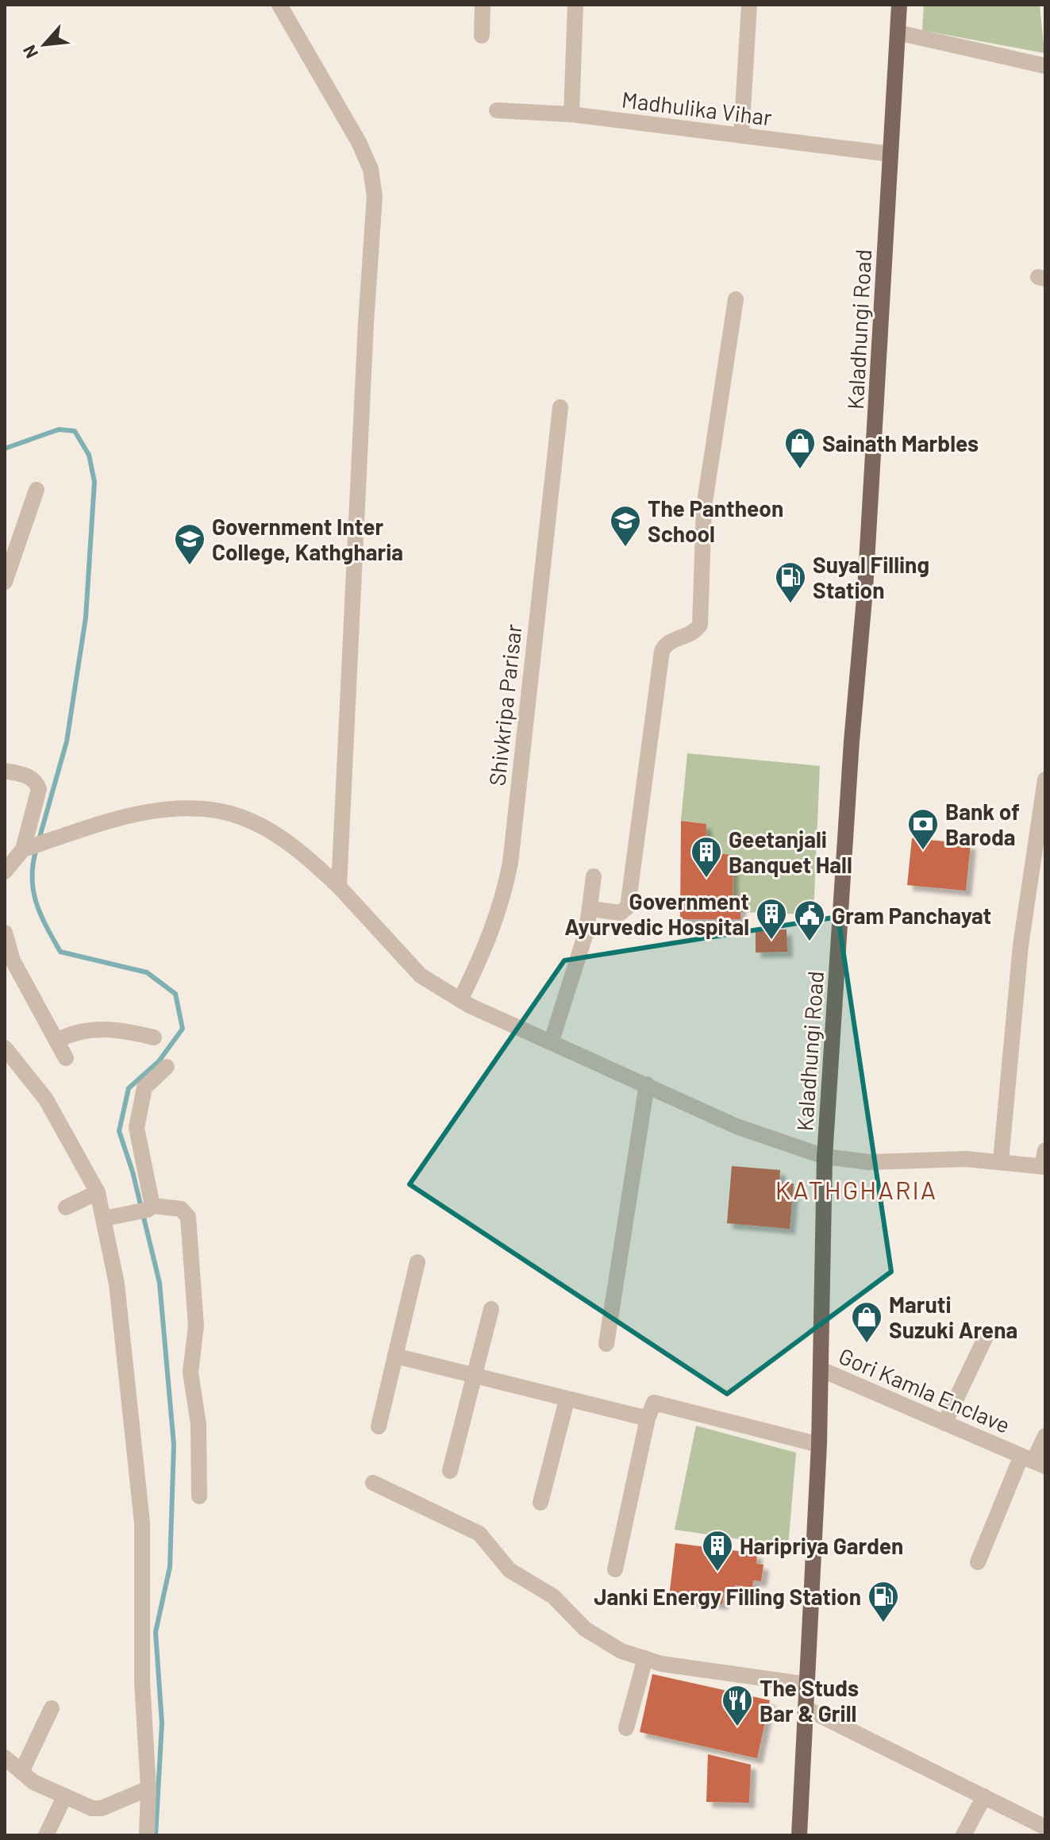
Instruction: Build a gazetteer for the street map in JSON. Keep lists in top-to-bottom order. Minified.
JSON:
{"streets":{"main road":["Kaladhungi Road"],"street":["Madhulika Vihar","Shivkripa Parisar","Gori Kamla Enclave"]},"crossings":[["Madhulika Vihar","Kaladhungi Road"],["Kaladhungi Road","Gori Kamla Enclave"]],"districts":["KATHGHARIA"],"places":{"shop":["Sainath Marbles","Maruti Suzuki Arena"],"school or university":["The Pantheon School","Government Inter College, Kathgharia"],"fuel station":["Suyal Filling Station","Janki Energy Filling Station"],"bank":["Bank of Baroda"],"building":["Geetanjali Banquet Hall","Government Ayurvedic Hospital","Haripriya Garden"],"public building":["Gram Panchayat"],"restaurant":["The Studs Bar & Grill"]},"north":"bottom left"}
